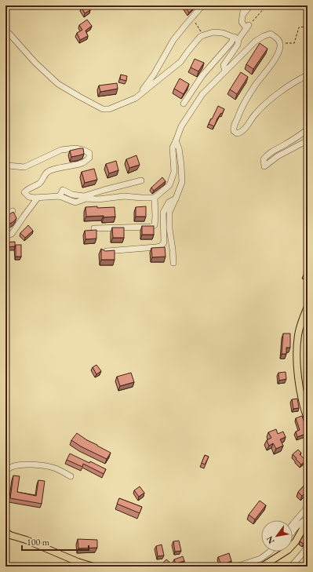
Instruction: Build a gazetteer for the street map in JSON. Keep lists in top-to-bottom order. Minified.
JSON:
{"scale_bar":"100 m","north":"bottom left"}
